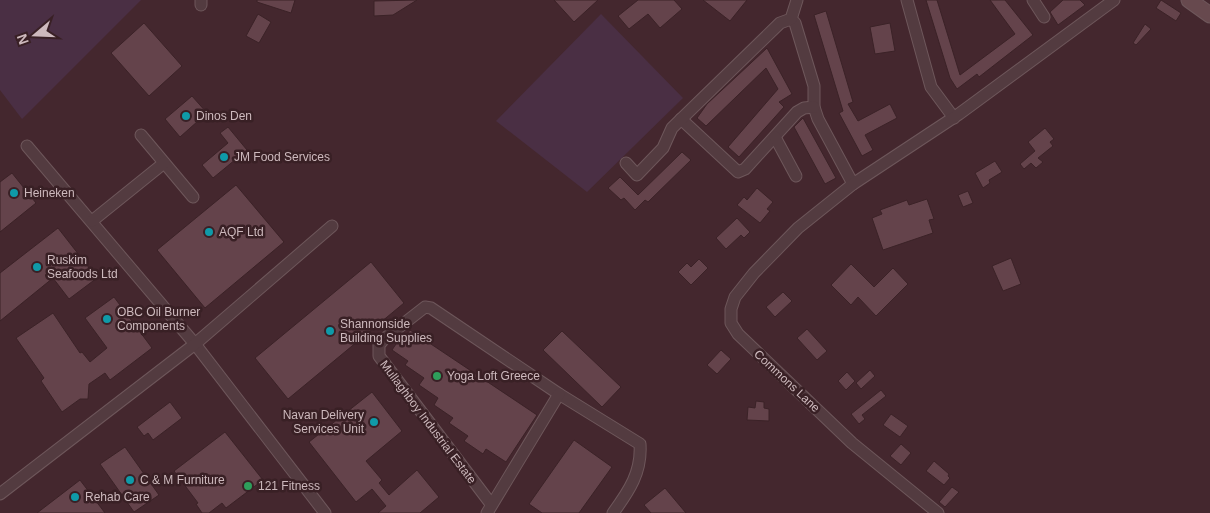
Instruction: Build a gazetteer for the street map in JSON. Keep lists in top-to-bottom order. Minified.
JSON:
{"streets":{"street":["Commons Lane","Mullaghboy Industrial Estate"]},"places":["Dinos Den","JM Food Services","Heineken","AQF Ltd","Ruskim Seafoods Ltd","OBC Oil Burner Components","Shannonside Building Supplies","Yoga Loft Greece","Navan Delivery Services Unit","C & M Furniture","121 Fitness","Rehab Care"],"north":"left"}
